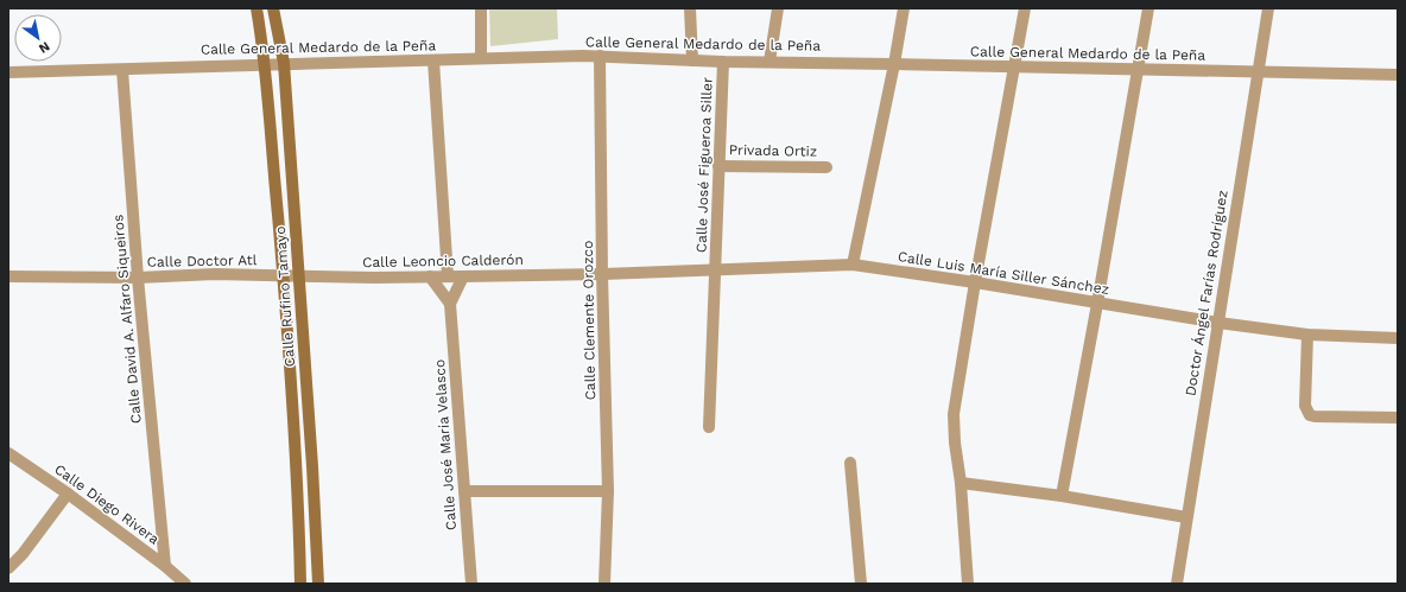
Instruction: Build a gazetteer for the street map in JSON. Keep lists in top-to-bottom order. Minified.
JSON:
{"streets":{"street":["Calle General Medardo de la Peña","Privada Ortiz","Calle José Figueroa Siller","Calle Doctor Atl","Calle Leoncio Calderón","Calle Luis María Siller Sánchez","Doctor Ángel Farías Rodríguez","Calle Rufino Tamayo","Calle David A. Alfaro Siqueiros","Calle Clemente Orozco","Calle José María Velasco","Calle Diego Rivera"]},"crossings":[["Calle General Medardo de la Peña","Calle José Figueroa Siller"],["Calle General Medardo de la Peña","Doctor Ángel Farías Rodríguez"],["Calle General Medardo de la Peña","Calle Rufino Tamayo"],["Calle General Medardo de la Peña","Calle David A. Alfaro Siqueiros"],["Calle General Medardo de la Peña","Calle Clemente Orozco"],["Privada Ortiz","Calle José Figueroa Siller"],["Calle José Figueroa Siller","Calle Luis María Siller Sánchez"],["Calle Doctor Atl","Calle Leoncio Calderón"],["Calle Doctor Atl","Calle Rufino Tamayo"],["Calle Doctor Atl","Calle David A. Alfaro Siqueiros"],["Calle Leoncio Calderón","Calle Luis María Siller Sánchez"],["Calle Leoncio Calderón","Calle Rufino Tamayo"],["Calle Leoncio Calderón","Calle Clemente Orozco"],["Calle Leoncio Calderón","Calle José María Velasco"],["Calle Luis María Siller Sánchez","Doctor Ángel Farías Rodríguez"],["Calle Luis María Siller Sánchez","Calle Clemente Orozco"],["Calle David A. Alfaro Siqueiros","Calle Diego Rivera"]],"north":"bottom right"}
